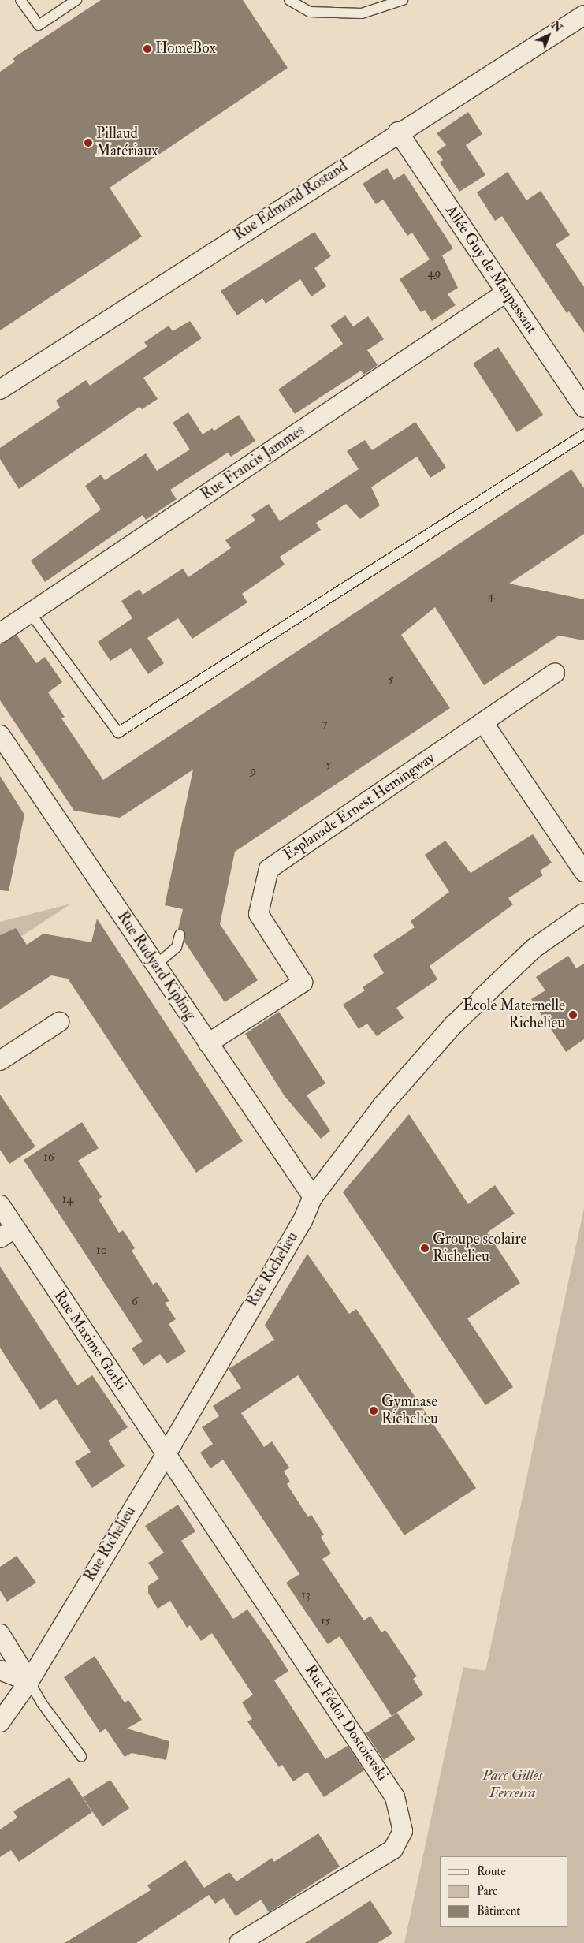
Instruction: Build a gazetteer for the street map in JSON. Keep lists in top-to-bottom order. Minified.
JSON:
{"streets":{"street":["Rue Edmond Rostand","Allée Guy de Maupassant","Rue Francis Jammes","Esplanade Ernest Hemingway","Rue Rudyard Kipling","Rue Richelieu","Rue Maxime Gorki","Rue Fédor Dostoievski"]},"crossings":[["Rue Edmond Rostand","Allée Guy de Maupassant"],["Allée Guy de Maupassant","Rue Francis Jammes"],["Esplanade Ernest Hemingway","Rue Rudyard Kipling"],["Rue Rudyard Kipling","Rue Richelieu"],["Rue Richelieu","Rue Maxime Gorki"],["Rue Richelieu","Rue Fédor Dostoievski"],["Rue Maxime Gorki","Rue Fédor Dostoievski"]],"parks":["Parc Gilles Ferreira"],"places":["HomeBox","Pillaud Matériaux","École Maternelle Richelieu","Groupe scolaire Richelieu","Gymnase Richelieu"],"house_numbers":["49","4","5","7","5","9","16","14","10","6","13","15"],"legend":["Route","Parc","Bâtiment"],"north":"top right"}
